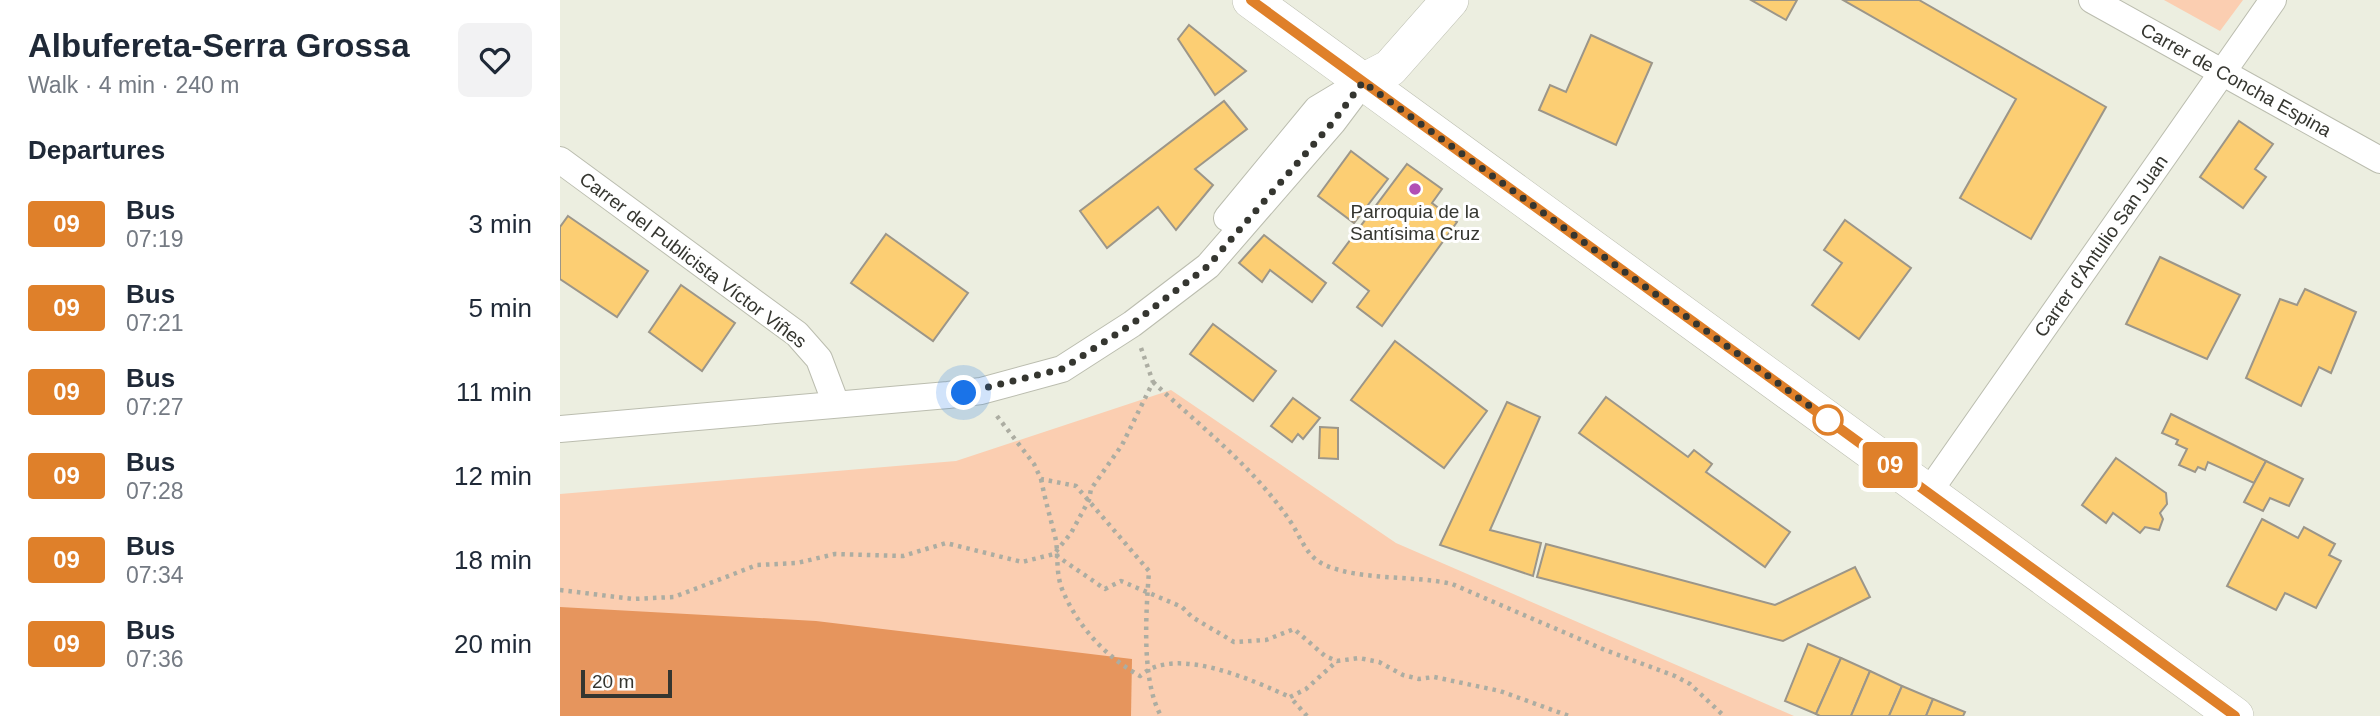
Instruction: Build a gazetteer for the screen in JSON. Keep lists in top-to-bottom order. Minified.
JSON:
{"streets":{"street":["Carrer de Concha Espina","Carrer d'Antulio San Juan","Carrer del Publicista Víctor Viñes"]},"crossings":[["Carrer de Concha Espina","Carrer d'Antulio San Juan"]],"places":["Parroquia de la Santísima Cruz"],"lines":["bus line 09"],"scale_bar":"20 m","page":{"heading":[["Albufereta-Serra Grossa","Walk · 4 min · 240 m"],"Departures"],"on_map":"09","list":[{"mark":"09","name":"Bus","note":"07:19","value":"3 min"},{"mark":"09","name":"Bus","note":"07:21","value":"5 min"},{"mark":"09","name":"Bus","note":"07:27","value":"11 min"},{"mark":"09","name":"Bus","note":"07:28","value":"12 min"},{"mark":"09","name":"Bus","note":"07:34","value":"18 min"},{"mark":"09","name":"Bus","note":"07:36","value":"20 min"}],"scale":"20 m"}}
